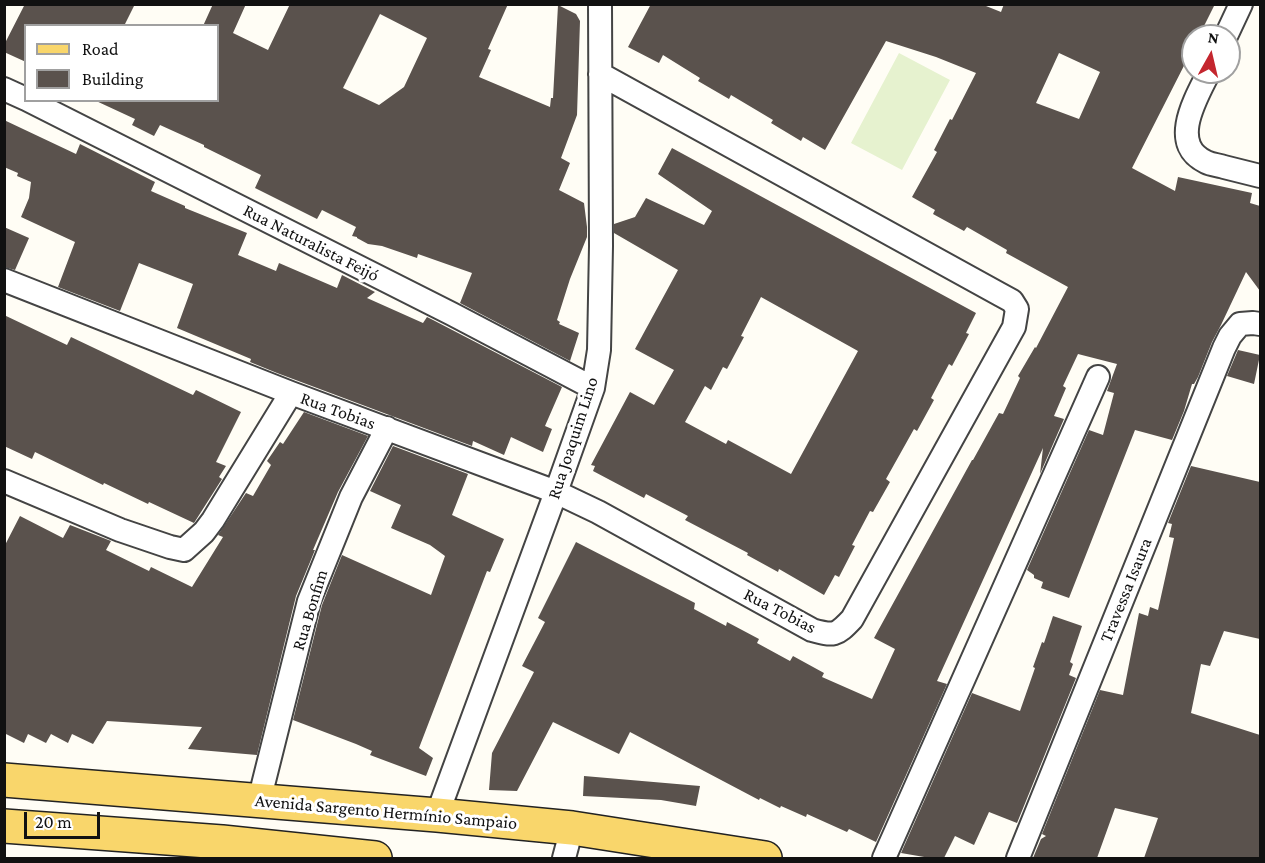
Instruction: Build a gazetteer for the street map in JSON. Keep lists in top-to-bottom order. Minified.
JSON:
{"streets":{"main road":["Avenida Sargento Hermínio Sampaio"],"street":["Rua Naturalista Feijó","Rua Tobias","Rua Joaquim Lino","Travessa Isaura","Rua Bonfim"]},"crossings":[["Rua Naturalista Feijó","Rua Joaquim Lino"],["Rua Tobias","Rua Joaquim Lino"],["Rua Tobias","Rua Bonfim"],["Rua Joaquim Lino","Avenida Sargento Hermínio Sampaio"],["Rua Bonfim","Avenida Sargento Hermínio Sampaio"]],"legend":["Road","Building"],"scale_bar":"20 m","north":"top"}
